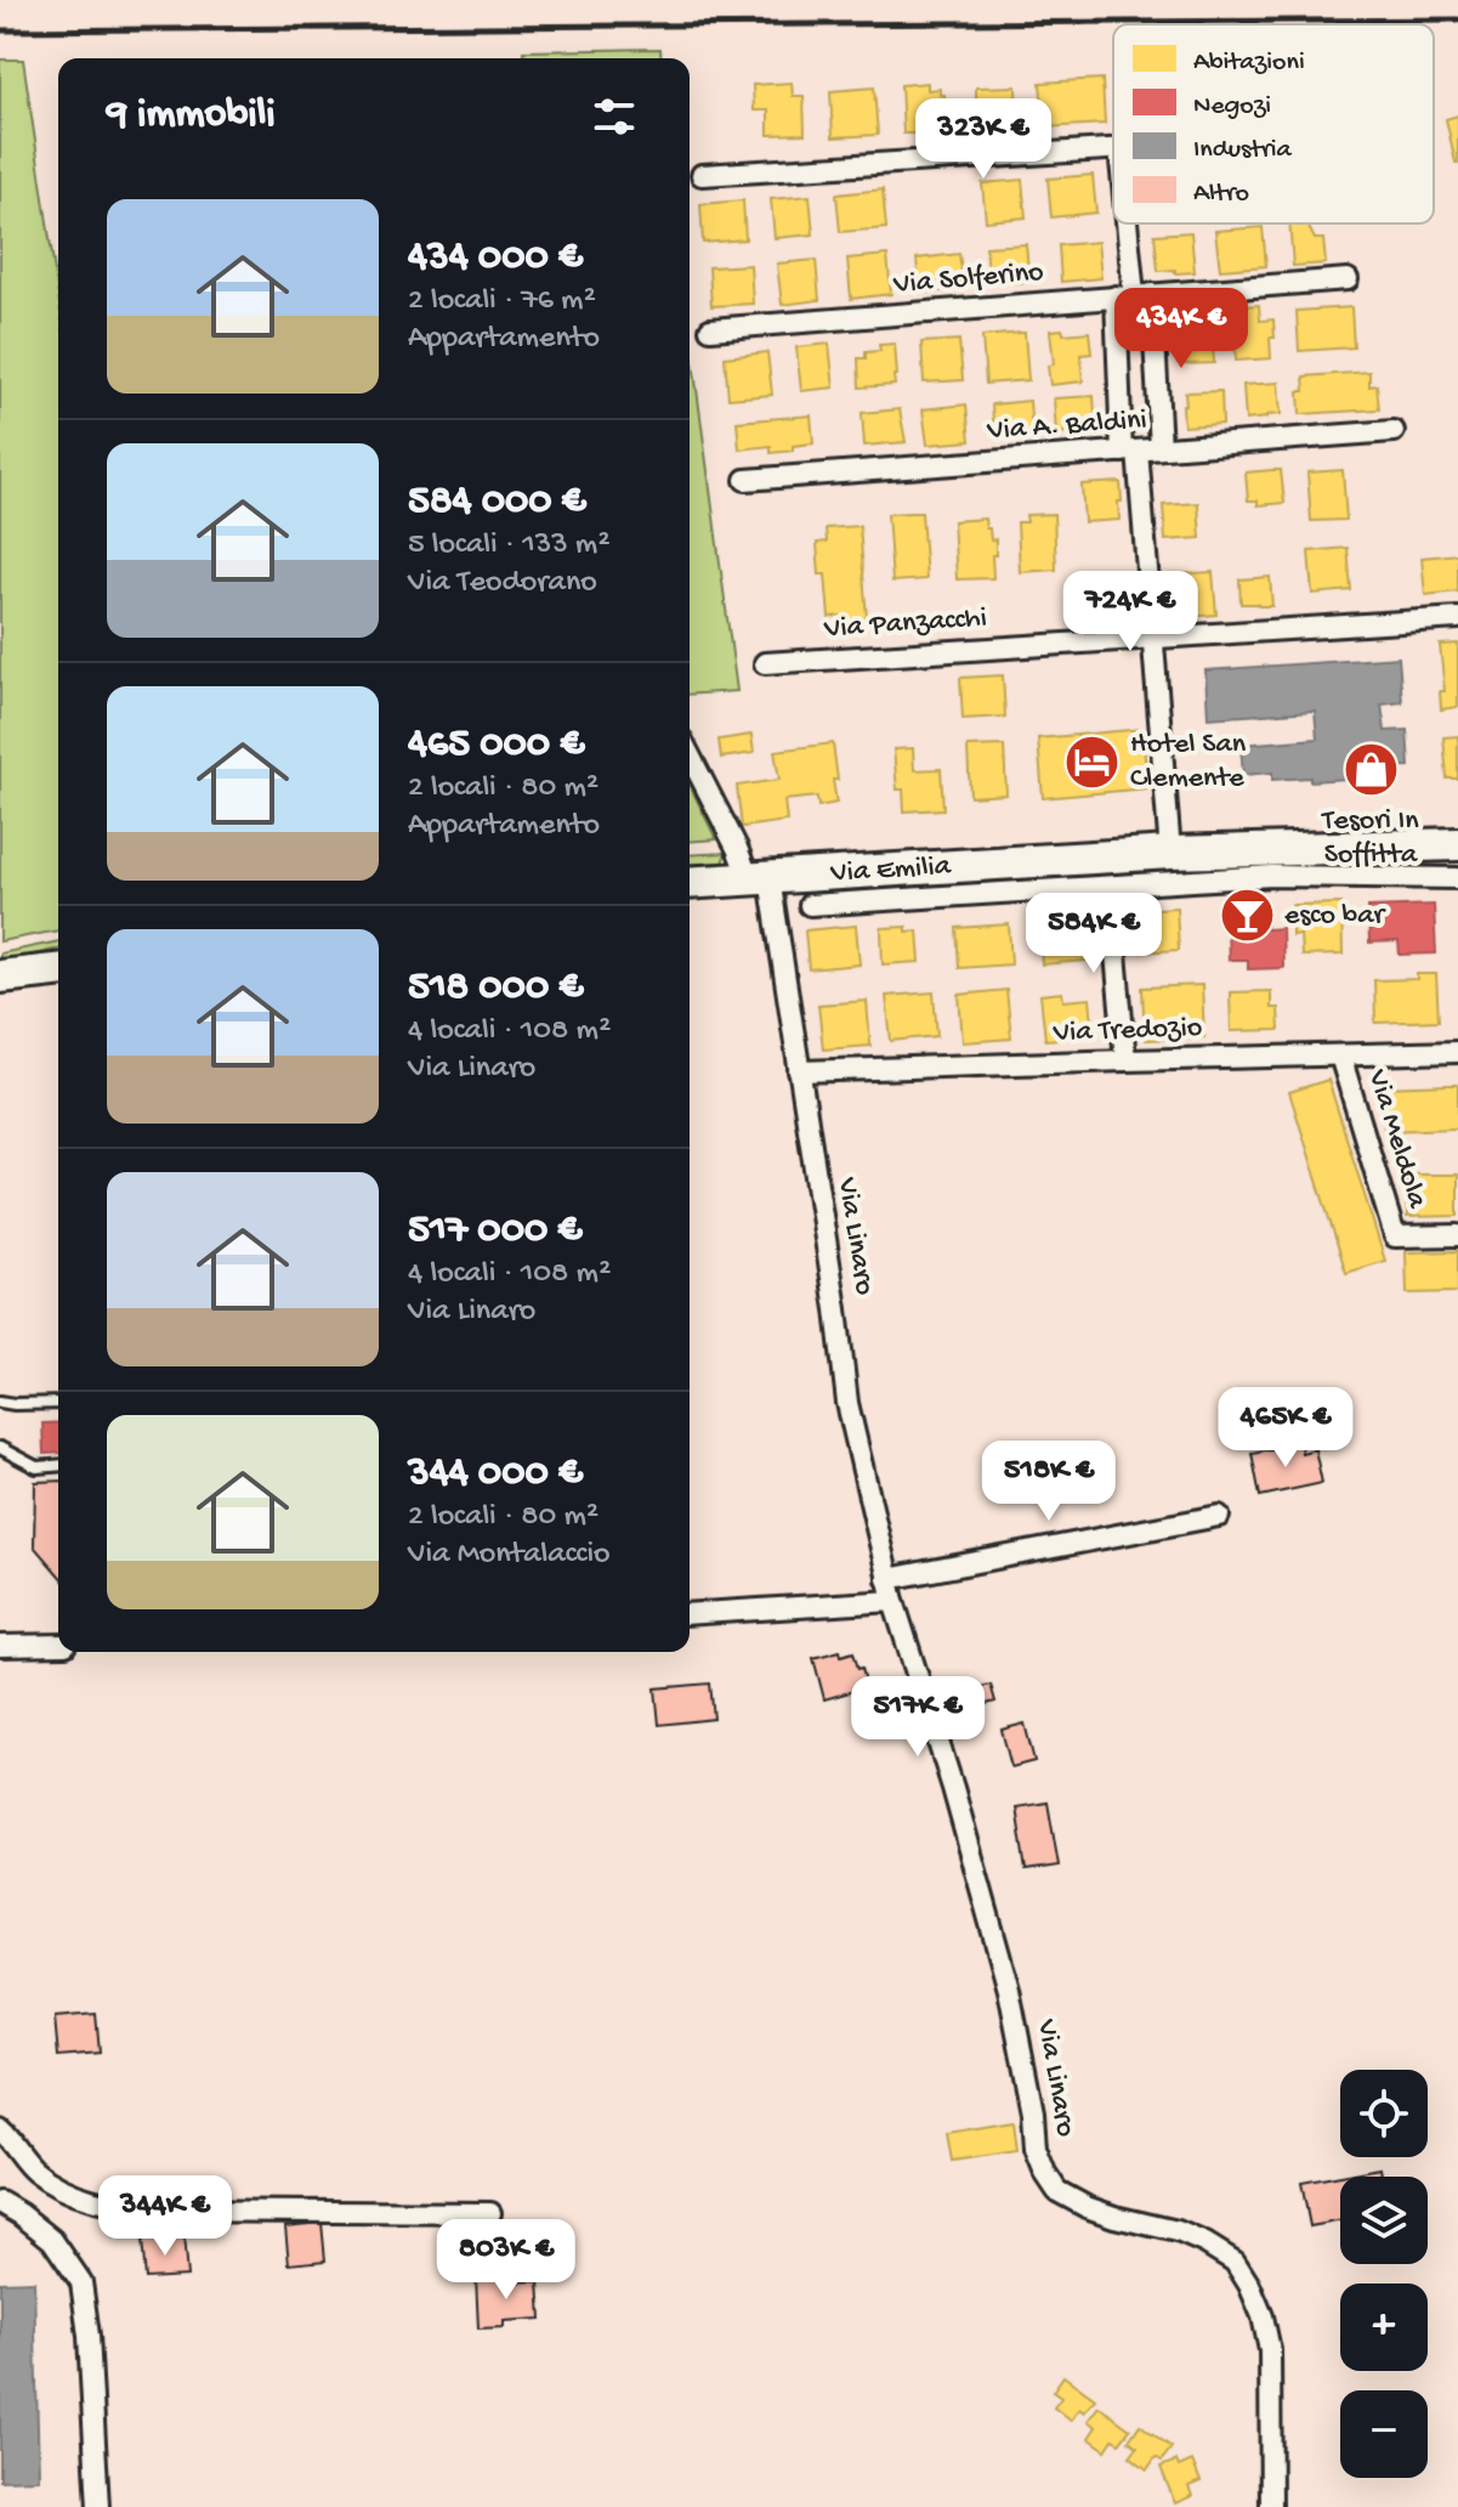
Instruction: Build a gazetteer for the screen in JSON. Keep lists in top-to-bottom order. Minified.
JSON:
{"streets":{"main road":["Via Emilia"],"street":["Via Solferino","Via A. Baldini","Via Panzacchi","Via Tredozio","Via Meldola","Via Linaro"]},"crossings":[["Via Emilia","Via Linaro"],["Via Tredozio","Via Meldola"],["Via Tredozio","Via Linaro"]],"places":{"hotel":["Hotel San Clemente"],"shop":["Tesori In Soffitta"],"bar":["esco bar"]},"legend":["Abitazioni","Negozi","Industria","Altro"],"page":{"heading":"9 immobili","price":["323K €","434K €","724K €","584K €","465K €","518K €","517K €","344K €","803K €"],"list":[{"name":"434 000 €","note":"2 locali · 76 m² · Appartamento"},{"name":"584 000 €","note":"5 locali · 133 m² · Via Teodorano"},{"name":"465 000 €","note":"2 locali · 80 m² · Appartamento"},{"name":"518 000 €","note":"4 locali · 108 m² · Via Linaro"},{"name":"517 000 €","note":"4 locali · 108 m² · Via Linaro"},{"name":"344 000 €","note":"2 locali · 80 m² · Via Montalaccio"}],"map_buttons":["+","−"]}}
